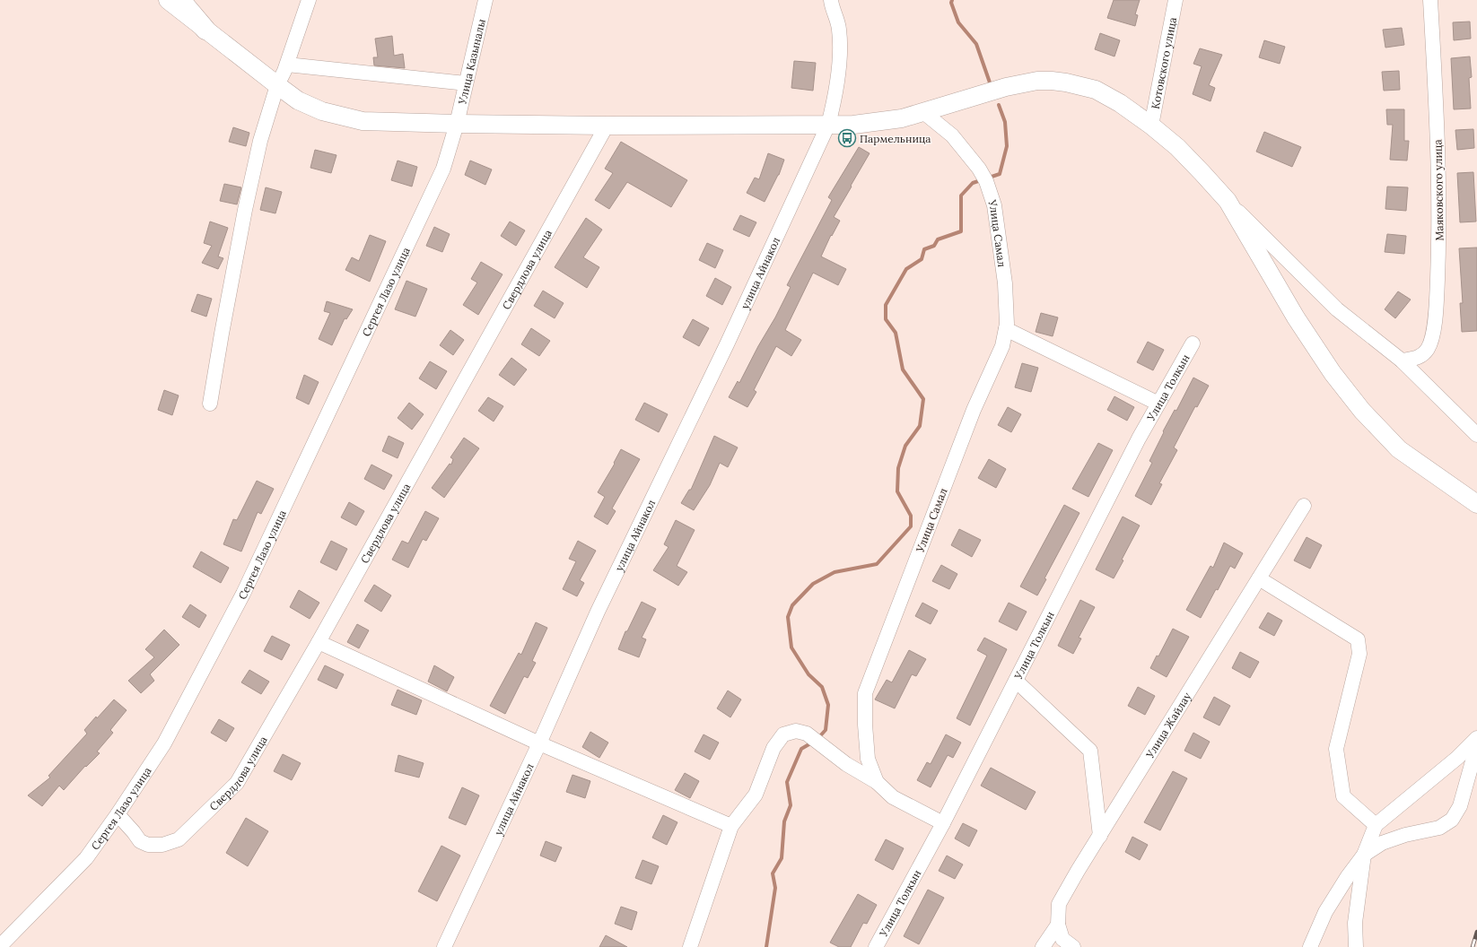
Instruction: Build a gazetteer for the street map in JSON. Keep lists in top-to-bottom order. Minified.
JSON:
{"streets":{"street":["Улица Казыналы","Котовского улица","Маяковского улица","Улица Самал","Свердлова улица","улица Айнакол","Сергея Лазо улица","Улица Толкын","Улица Жайлау"]},"crossings":[["Улица Казыналы","Сергея Лазо улица"],["Улица Самал","Улица Толкын"],["Свердлова улица","Сергея Лазо улица"]],"places":{"bus stop":["Пармельница"]}}
